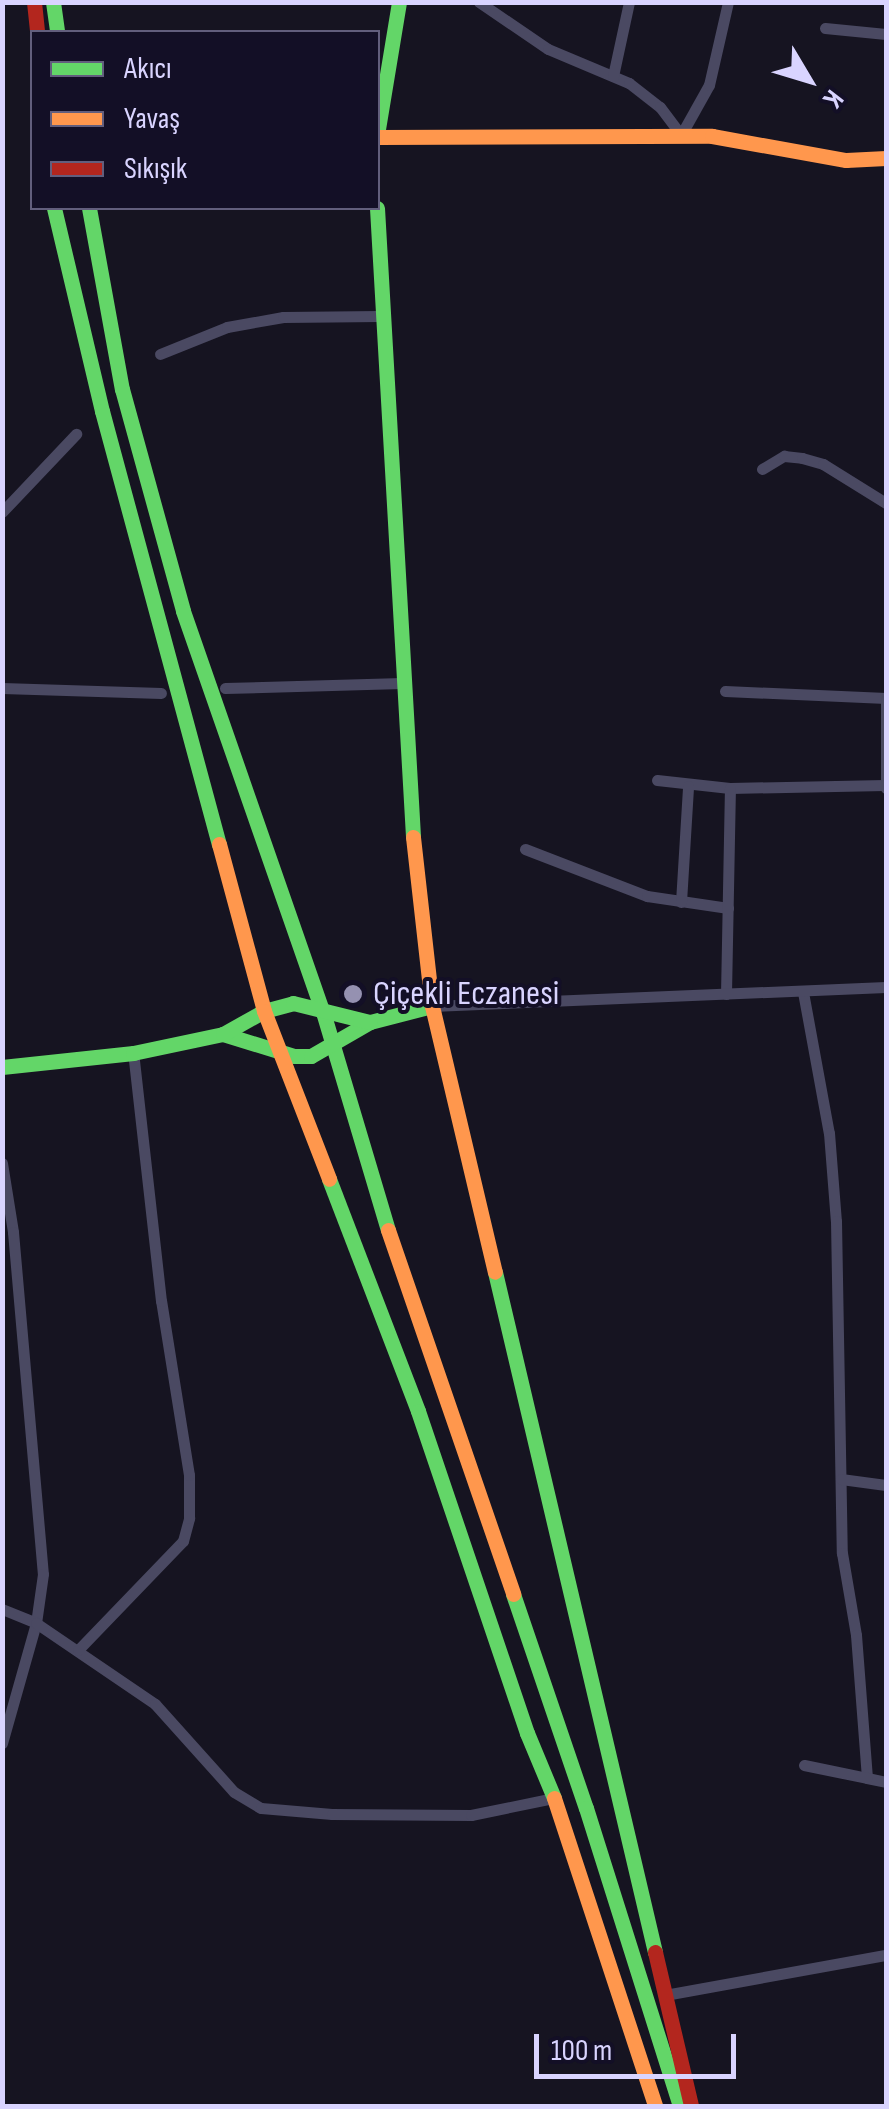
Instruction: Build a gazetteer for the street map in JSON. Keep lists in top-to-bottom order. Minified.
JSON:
{"places":["Çiçekli Eczanesi"],"legend":["Akıcı","Yavaş","Sıkışık"],"scale_bar":"100 m","north":"bottom right"}
